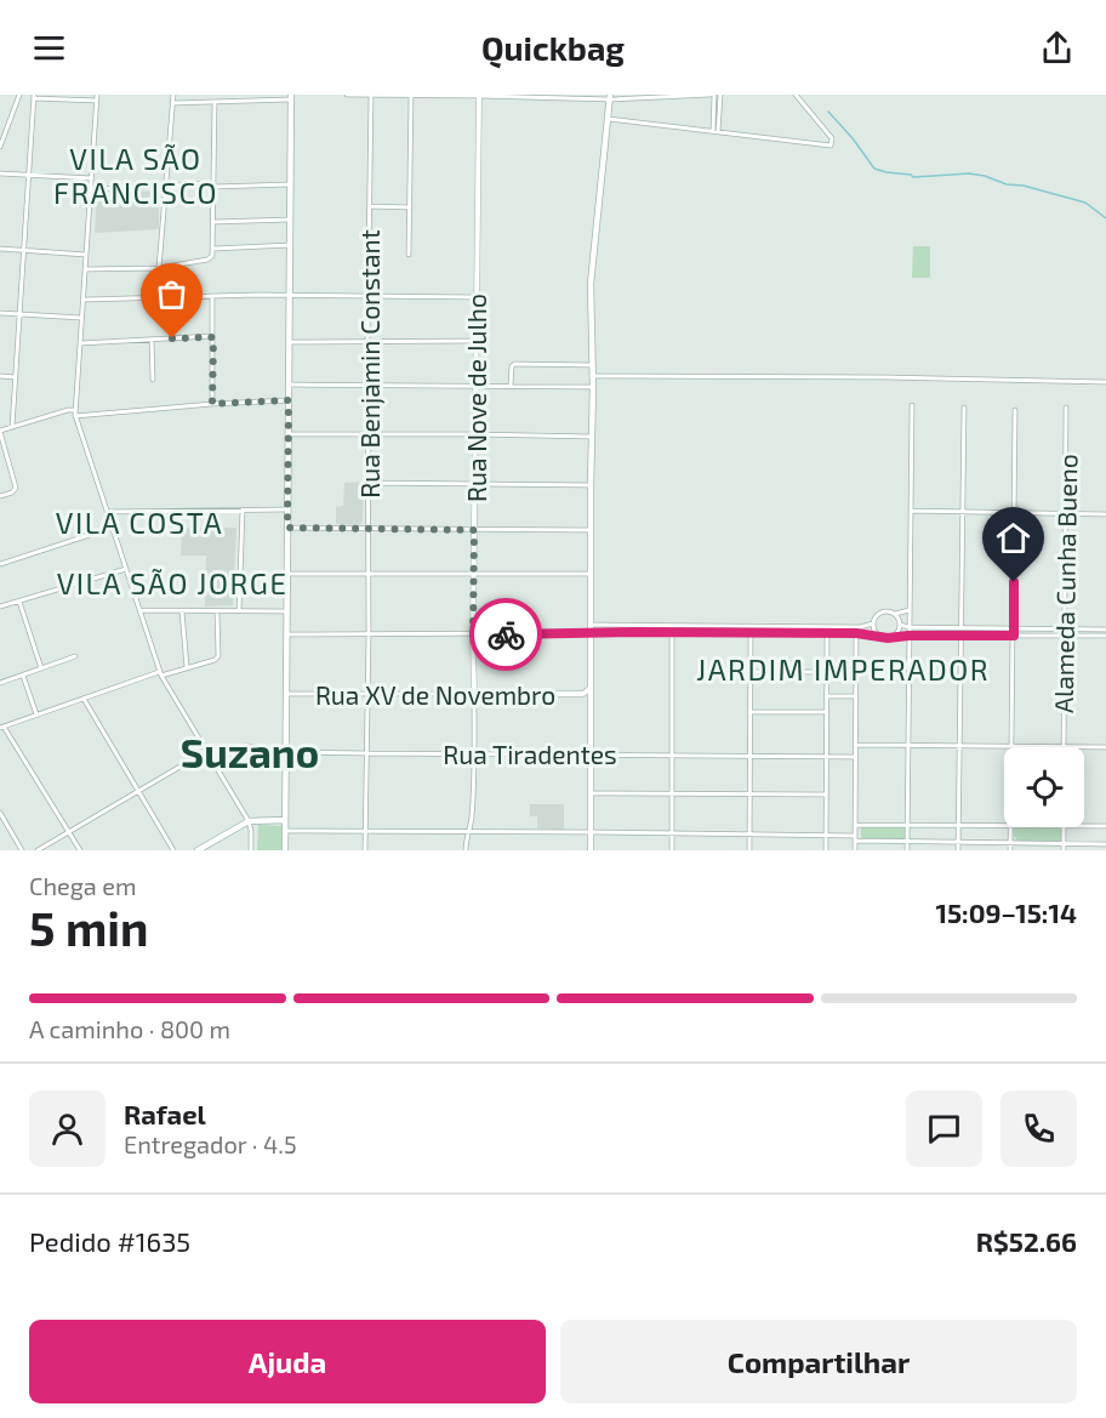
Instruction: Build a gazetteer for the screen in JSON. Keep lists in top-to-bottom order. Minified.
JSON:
{"streets":{"street":["Rua Benjamin Constant","Rua Nove de Julho","Alameda Cunha Bueno","Rua XV de Novembro","Rua Tiradentes"]},"crossings":[["Rua Benjamin Constant","Rua XV de Novembro"],["Rua Benjamin Constant","Rua Tiradentes"],["Rua Nove de Julho","Rua XV de Novembro"],["Rua Nove de Julho","Rua Tiradentes"]],"districts":["VILA SÃO FRANCISCO","VILA COSTA","VILA SÃO JORGE","JARDIM IMPERADOR","Suzano"],"page":{"header":"Quickbag","heading":["5 min","Chega em","15:09–15:14"],"panel":["Rafael","Entregador · 4.5","Pedido #1635","R$52.66"],"bar":"A caminho · 800 m","buttons":["Ajuda","Compartilhar"]}}
